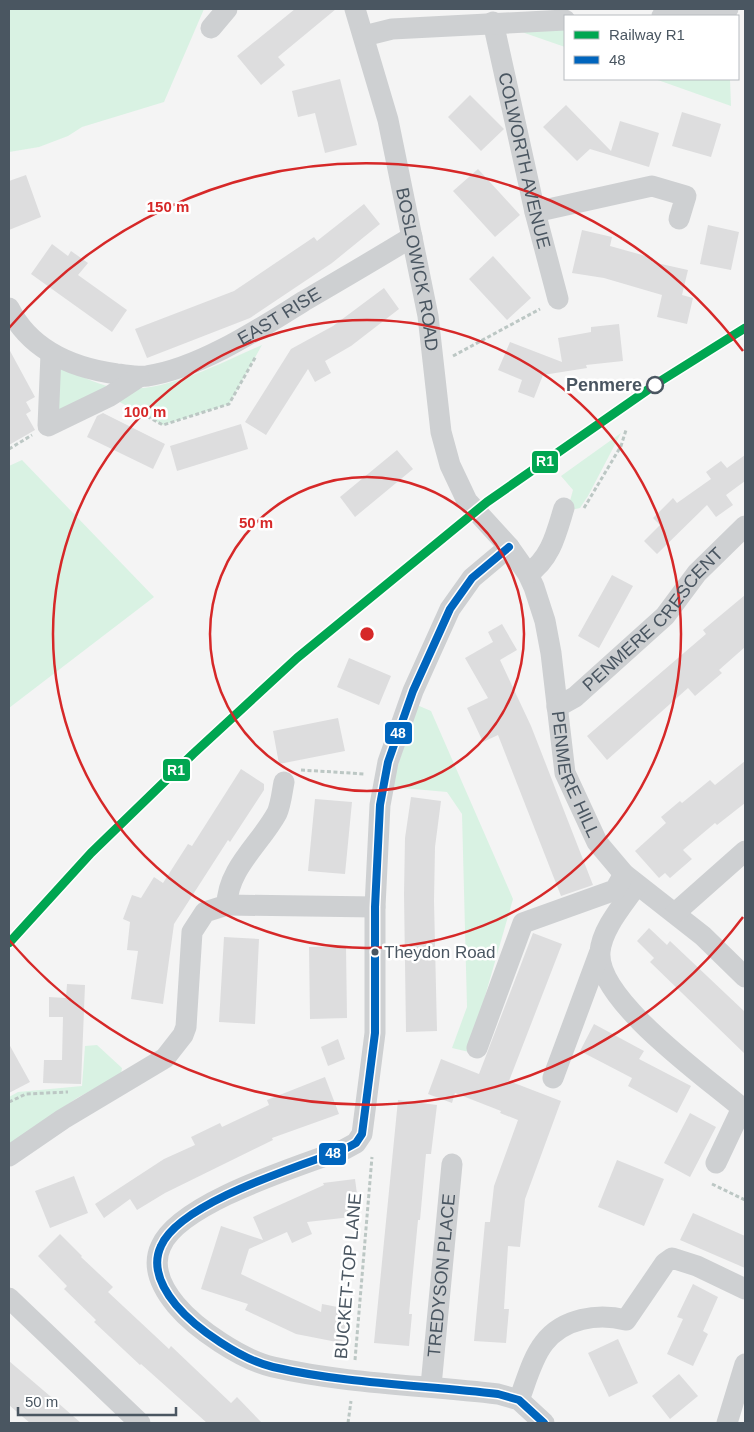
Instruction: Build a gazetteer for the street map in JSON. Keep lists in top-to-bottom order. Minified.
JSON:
{"streets":{"street":["COLWORTH AVENUE","BOSLOWICK ROAD","EAST RISE","PENMERE CRESCENT","PENMERE HILL","TREDYSON PLACE"],"path":["BUCKET-TOP LANE"]},"crossings":[["BOSLOWICK ROAD","EAST RISE"],["BOSLOWICK ROAD","PENMERE HILL"],["PENMERE CRESCENT","PENMERE HILL"]],"places":["Penmere","Theydon Road"],"lines":["rail line R1","transit line 48"],"legend":["Railway R1","48"],"scale_bar":"50 m","rings":["150 m","100 m","50 m"]}
